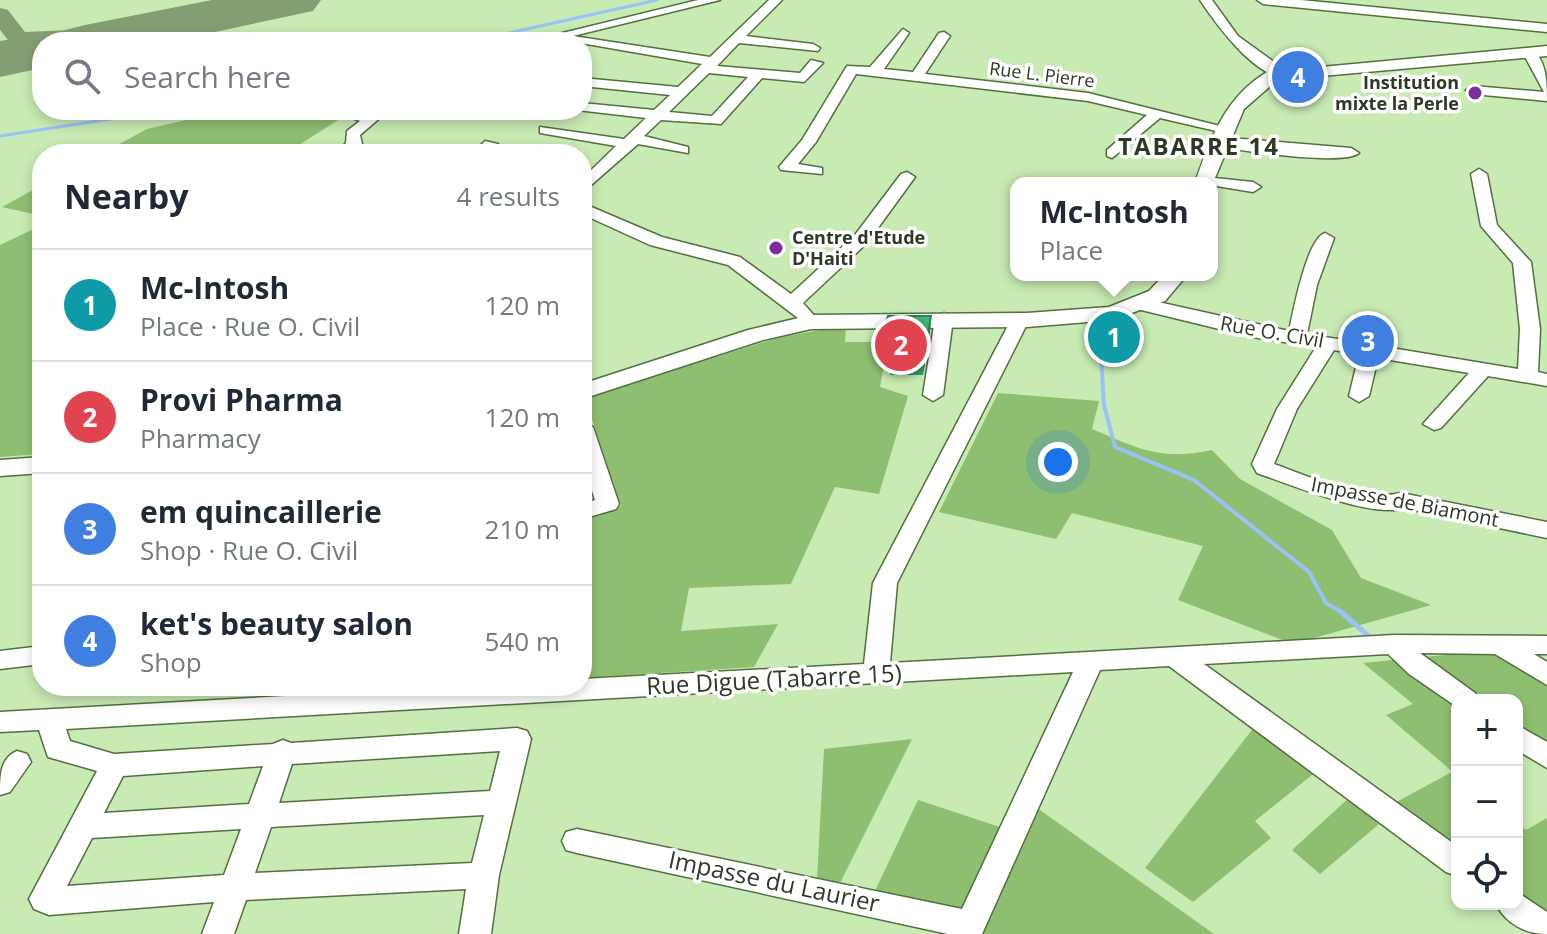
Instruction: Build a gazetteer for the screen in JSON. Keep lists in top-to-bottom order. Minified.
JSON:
{"streets":{"street":["Rue L. Pierre","Rue O. Civil","Impasse de Biamont","Rue Digue (Tabarre 15)","Impasse du Laurier"]},"crossings":[["Rue O. Civil","Impasse de Biamont"]],"districts":["TABARRE 14"],"places":["Institution mixte la Perle","Centre d'Etude D'Haiti"],"page":{"search":"Search here","pins":["4","1","3","2"],"heading":["Nearby","4 results"],"popup":["Mc-Intosh","Place"],"list":[{"mark":"1","name":"Mc-Intosh","note":"Place · Rue O. Civil","value":"120 m"},{"mark":"2","name":"Provi Pharma","note":"Pharmacy","value":"120 m"},{"mark":"3","name":"em quincaillerie","note":"Shop · Rue O. Civil","value":"210 m"},{"mark":"4","name":"ket's beauty salon","note":"Shop","value":"540 m"}],"map_buttons":["+","−"]}}
